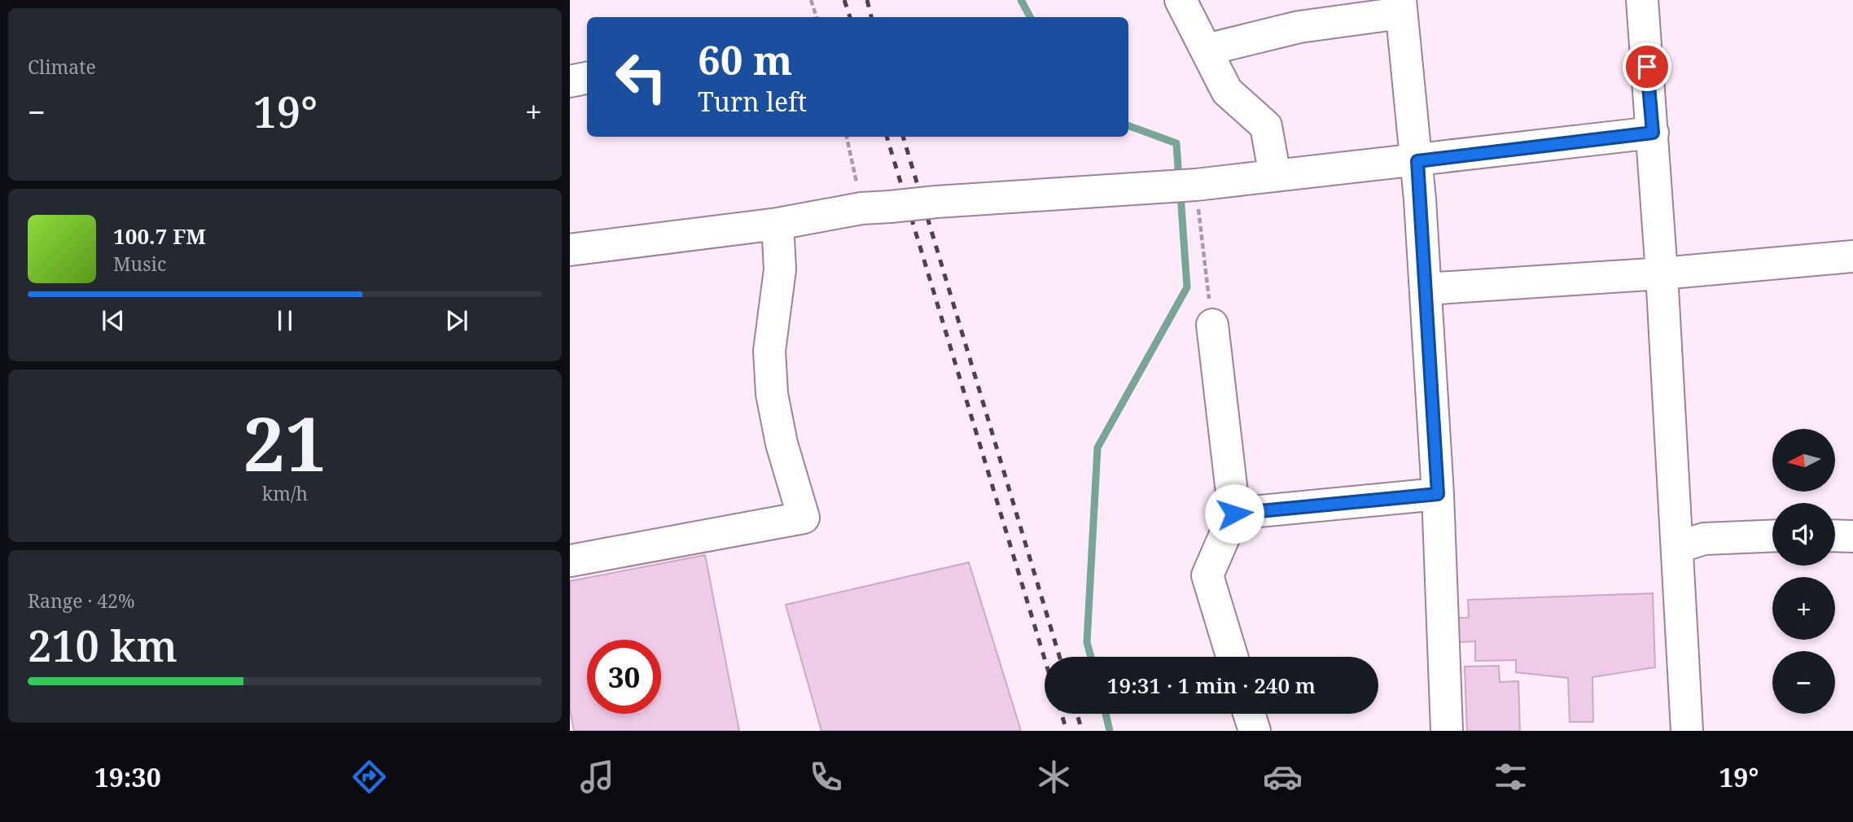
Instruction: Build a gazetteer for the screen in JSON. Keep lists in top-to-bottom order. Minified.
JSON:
{"north":"left","page":{"tile":["Climate",["21","km/h"],["Range · 42%","210 km"]],"turn":["60 m","Turn left"],"heat":["−","19°","+"],"song":["100.7 FM","Music"],"map_buttons":["+","−"],"limit":"30","trip":"19:31 · 1 min · 240 m","tabs":["19:30","19°"]}}
